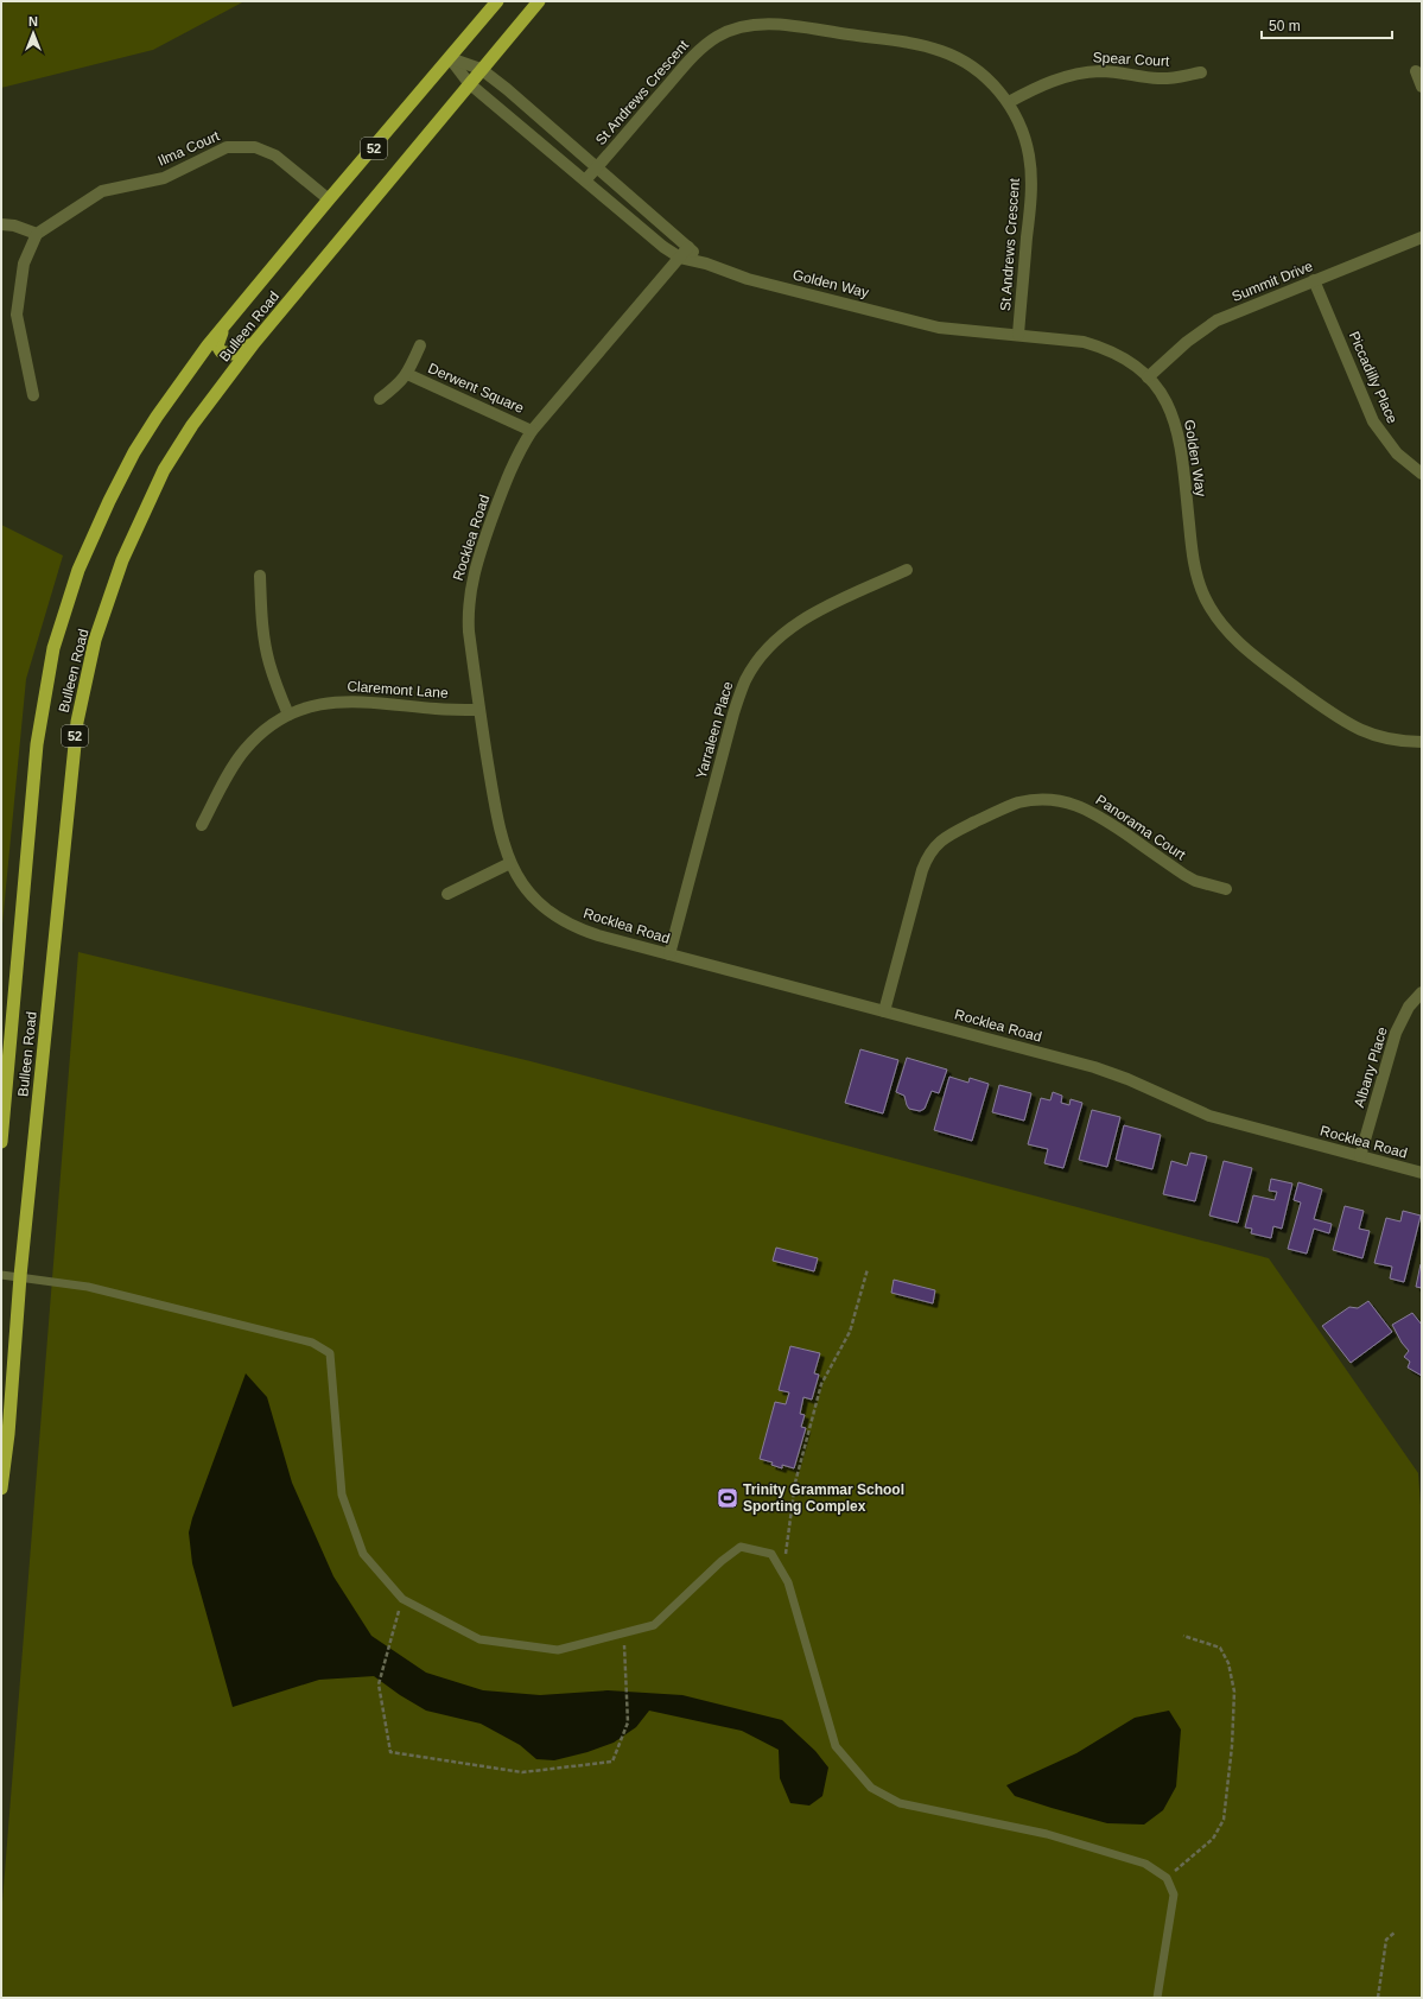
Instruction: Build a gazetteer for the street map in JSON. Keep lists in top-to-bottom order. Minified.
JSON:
{"streets":{"highway":["52","Bulleen Road"],"street":["Spear Court","St Andrews Crescent","Ilma Court","Summit Drive","Golden Way","Piccadilly Place","Derwent Square","Rocklea Road","Claremont Lane","Yarraleen Place","Panorama Court","Albany Place"]},"crossings":[["Spear Court","St Andrews Crescent"],["St Andrews Crescent","Golden Way"],["Ilma Court","Bulleen Road"],["Summit Drive","Golden Way"],["Summit Drive","Piccadilly Place"],["Golden Way","Bulleen Road"],["Golden Way","Rocklea Road"],["Derwent Square","Rocklea Road"],["Rocklea Road","Claremont Lane"],["Rocklea Road","Yarraleen Place"],["Rocklea Road","Panorama Court"],["Rocklea Road","Albany Place"]],"places":{"sports":["Trinity Grammar School Sporting Complex"]},"scale_bar":"50 m","north":"top"}
